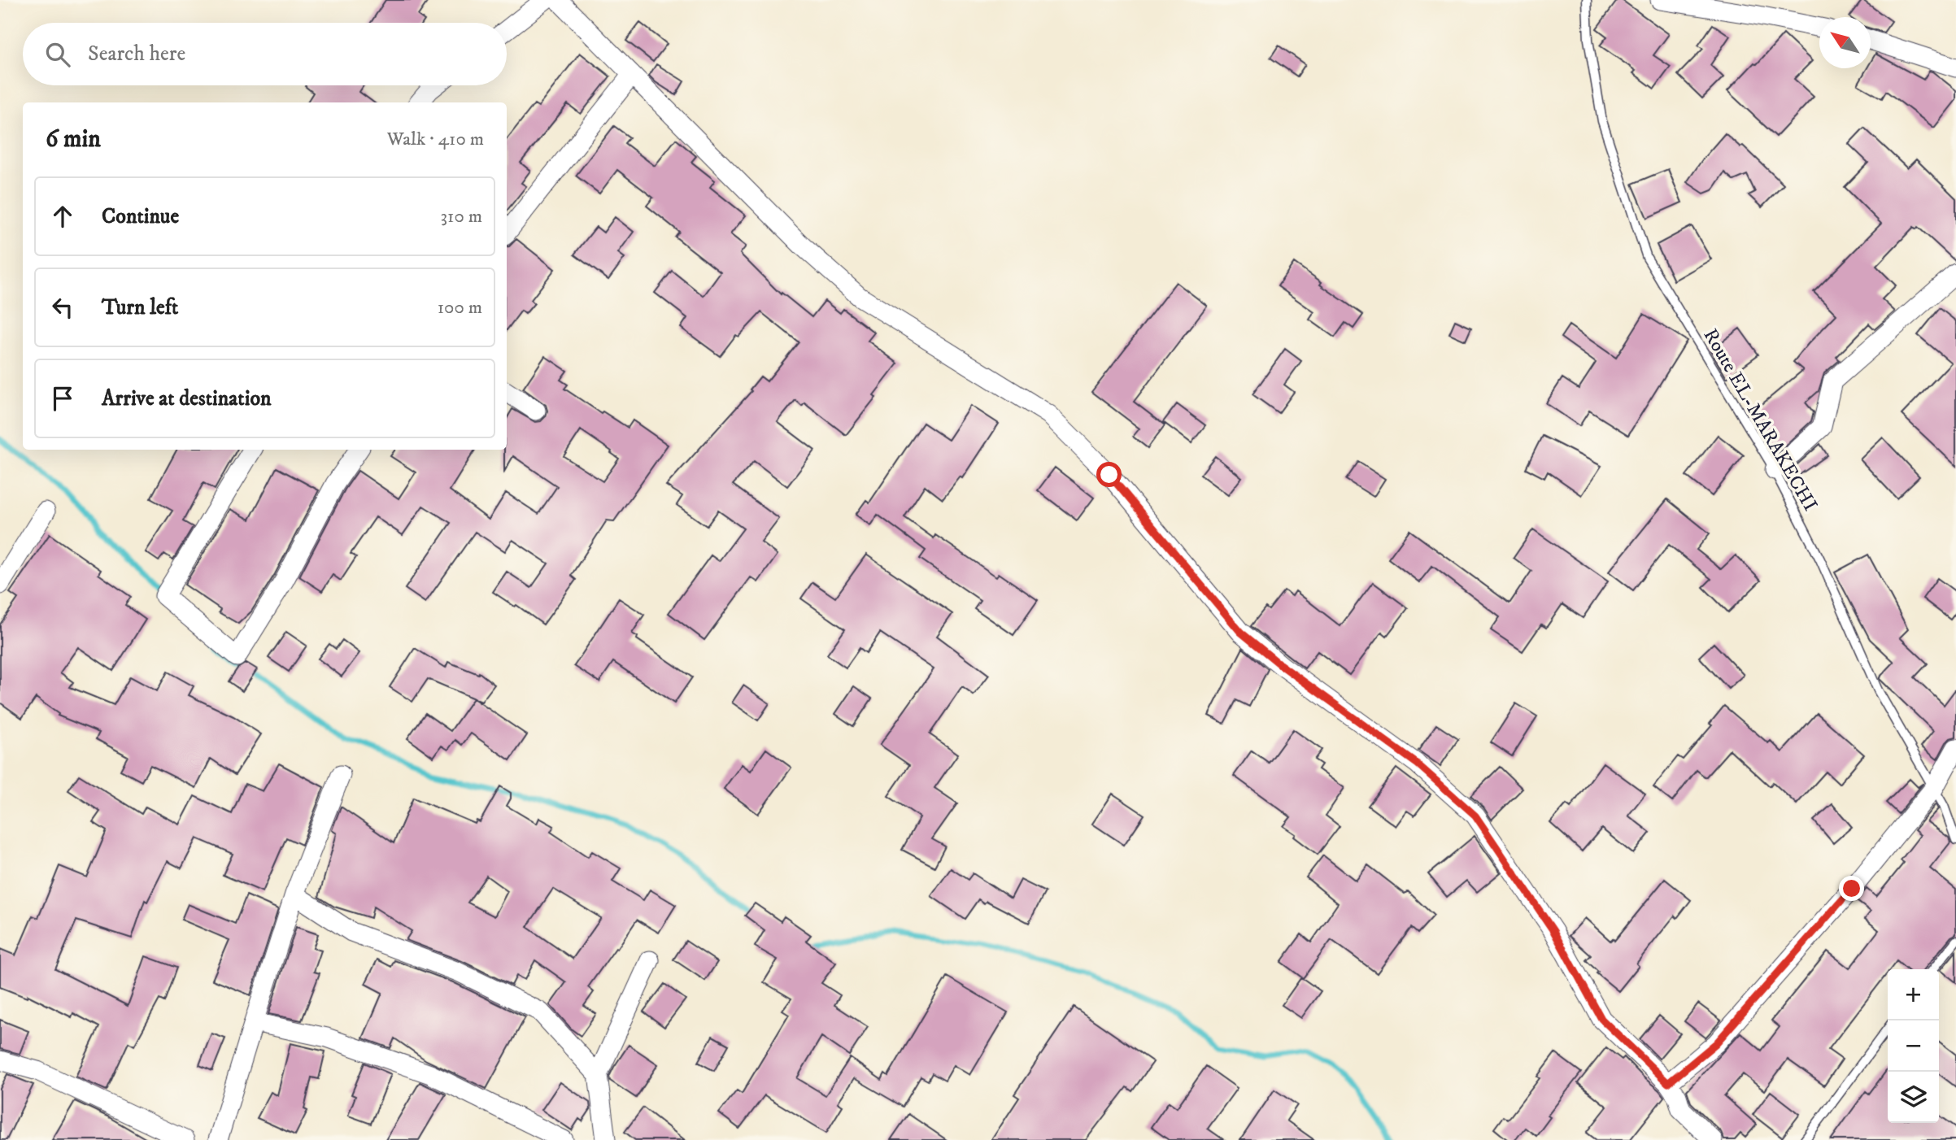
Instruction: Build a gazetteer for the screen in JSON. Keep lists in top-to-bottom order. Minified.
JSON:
{"streets":{"lane":["Route EL-MARAKECHI"]},"north":"top left","page":{"search":"Search here","heading":["6 min","Walk · 410 m"],"list":[["Continue","310 m"],["Turn left","100 m"],"Arrive at destination"],"map_buttons":["+","−"]}}
